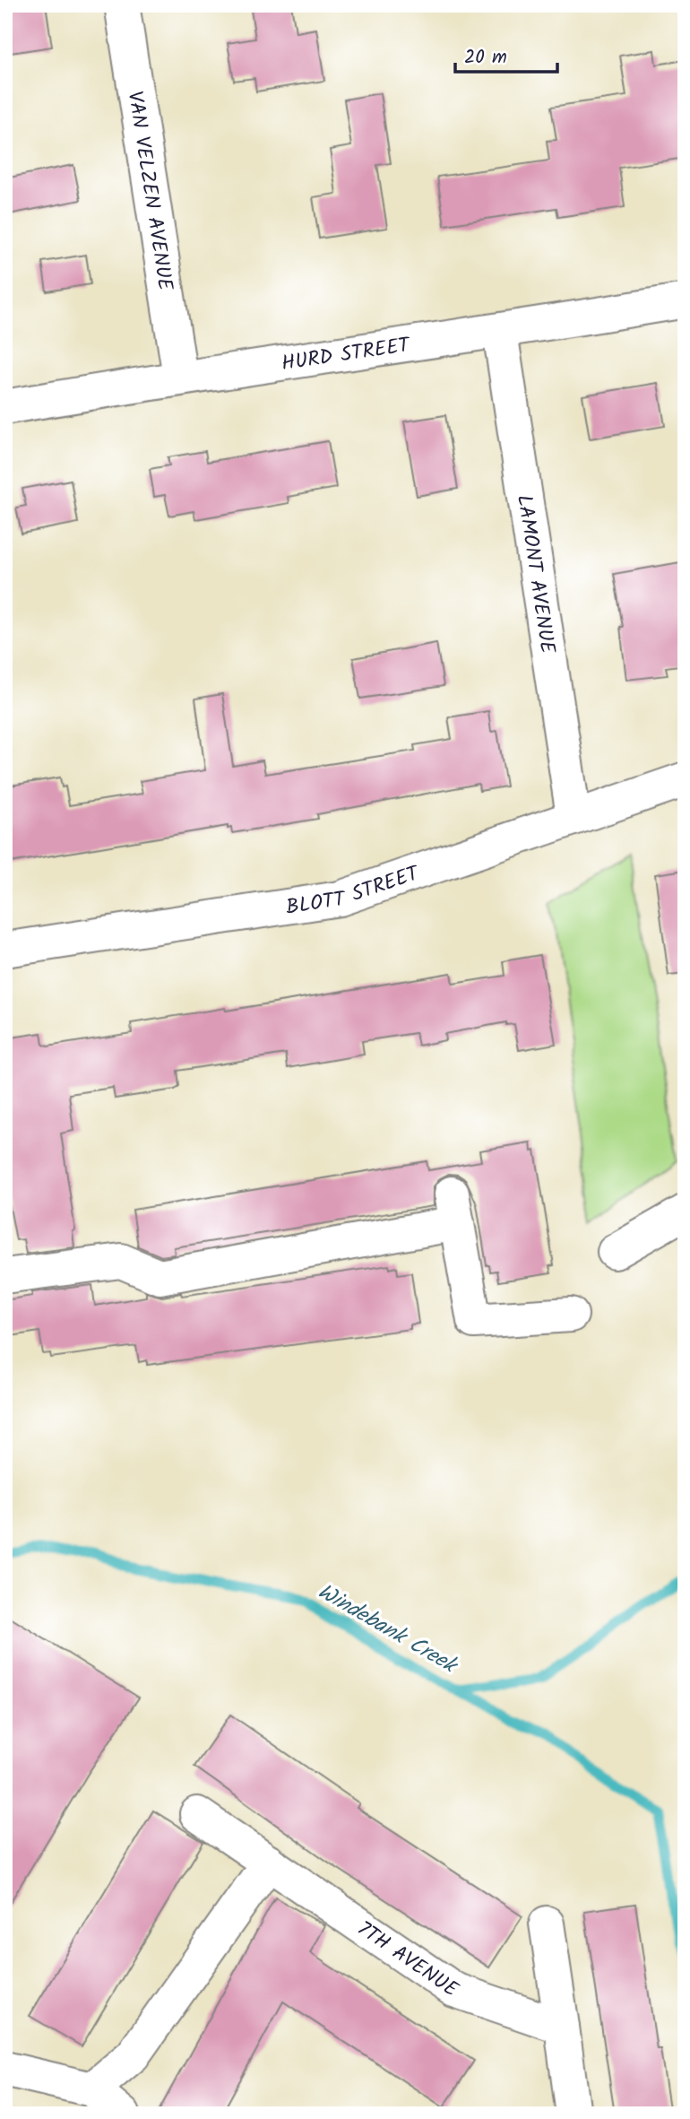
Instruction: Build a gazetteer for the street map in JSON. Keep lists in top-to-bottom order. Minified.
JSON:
{"streets":{"street":["VAN VELZEN AVENUE","HURD STREET","LAMONT AVENUE","BLOTT STREET","7TH AVENUE"]},"crossings":[["VAN VELZEN AVENUE","HURD STREET"],["HURD STREET","LAMONT AVENUE"],["LAMONT AVENUE","BLOTT STREET"]],"water":["Windebank Creek"],"scale_bar":"20 m"}
